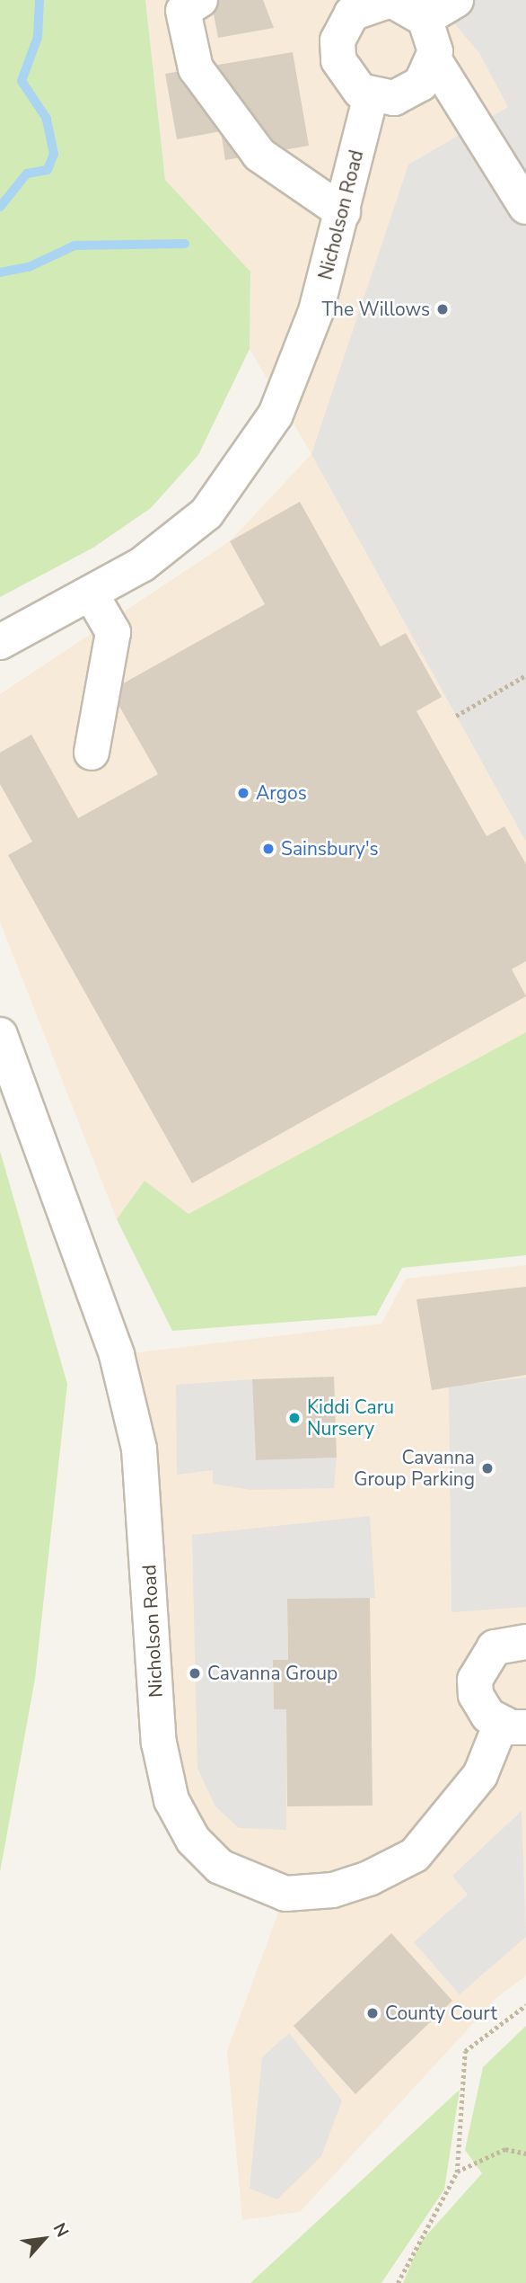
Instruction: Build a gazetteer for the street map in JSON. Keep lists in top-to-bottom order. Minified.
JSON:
{"streets":{"lane":["Nicholson Road"]},"places":["The Willows","Argos","Sainsbury's","Kiddi Caru Nursery","Cavanna Group Parking","Cavanna Group","County Court"],"north":"top right"}
